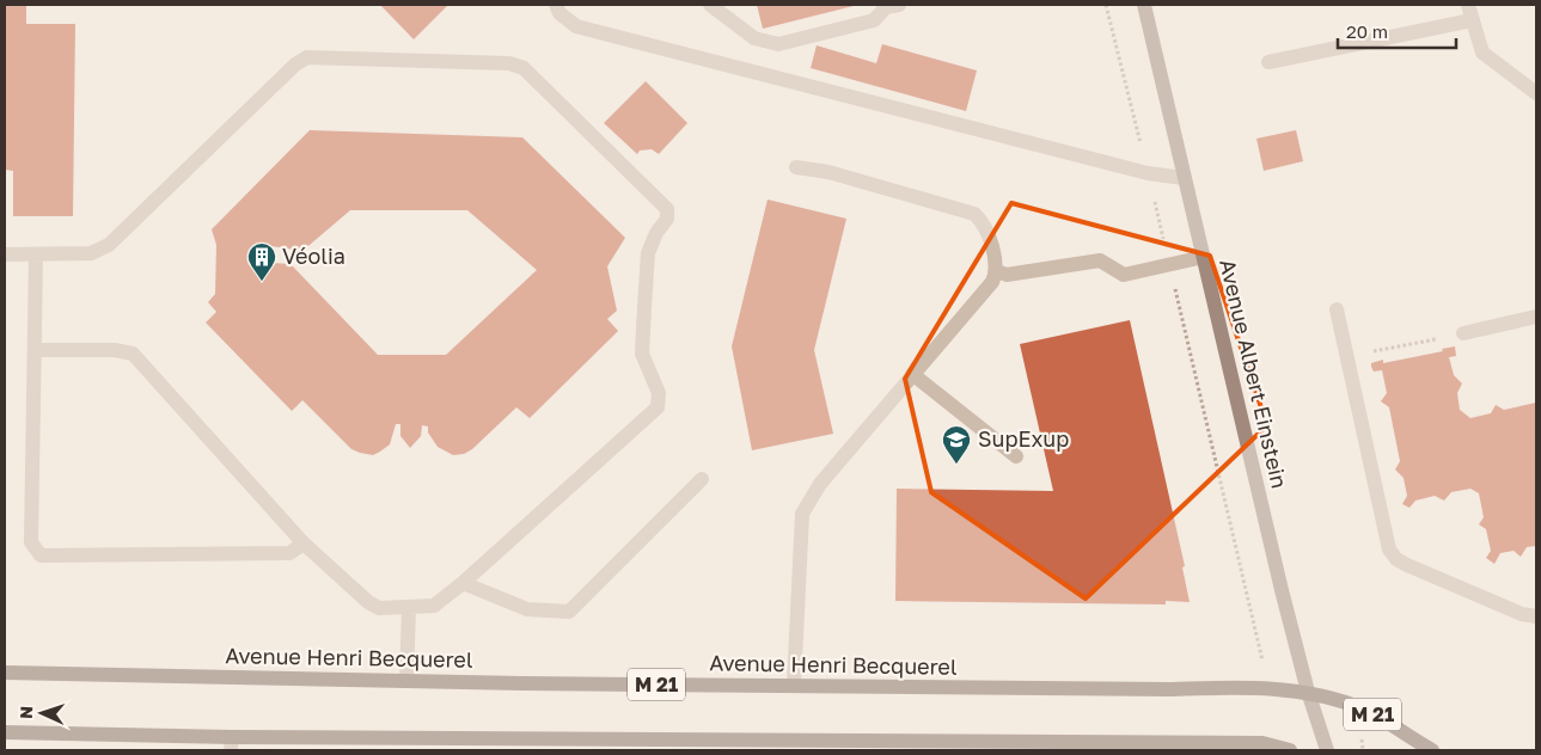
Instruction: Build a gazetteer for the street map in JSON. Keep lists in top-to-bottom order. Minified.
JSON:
{"streets":{"main road":["Avenue Albert Einstein","Avenue Henri Becquerel","M 21"]},"crossings":[["Avenue Albert Einstein","Avenue Henri Becquerel"]],"places":{"building":["Véolia"],"school or university":["SupExup"]},"scale_bar":"20 m","north":"left"}
